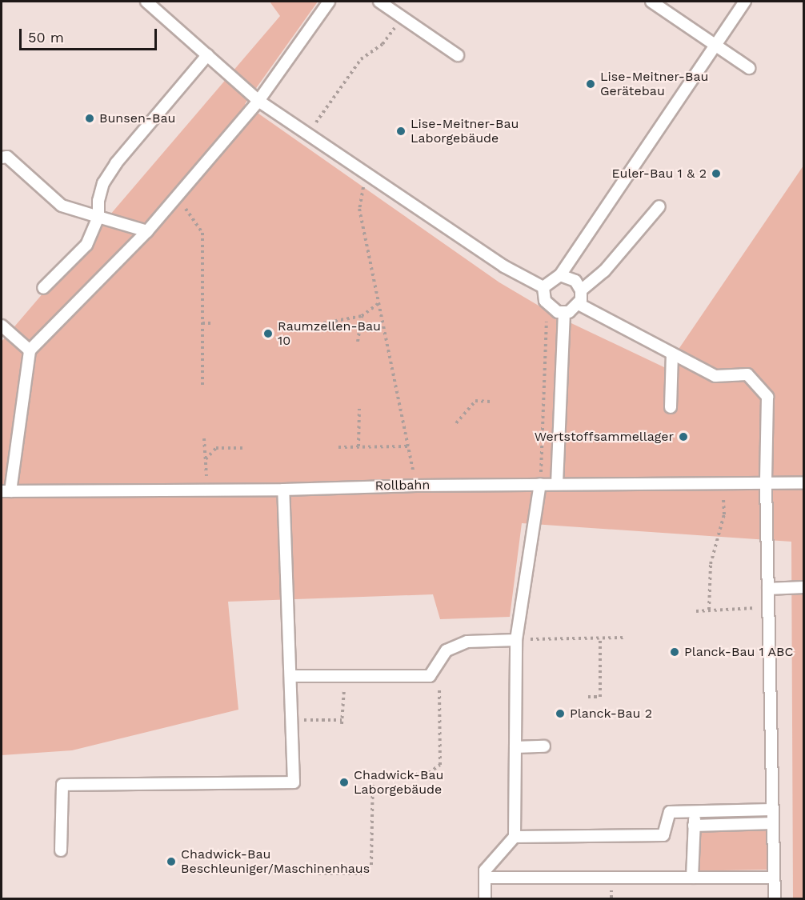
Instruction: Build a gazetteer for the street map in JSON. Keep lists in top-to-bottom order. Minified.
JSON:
{"streets":{"lane":["Rollbahn"]},"places":["Lise-Meitner-Bau Gerätebau","Bunsen-Bau","Lise-Meitner-Bau Laborgebäude","Euler-Bau 1 & 2","Raumzellen-Bau 10","Wertstoffsammellager","Planck-Bau 1 ABC","Planck-Bau 2","Chadwick-Bau Laborgebäude","Chadwick-Bau Beschleuniger/Maschinenhaus"],"scale_bar":"50 m"}
